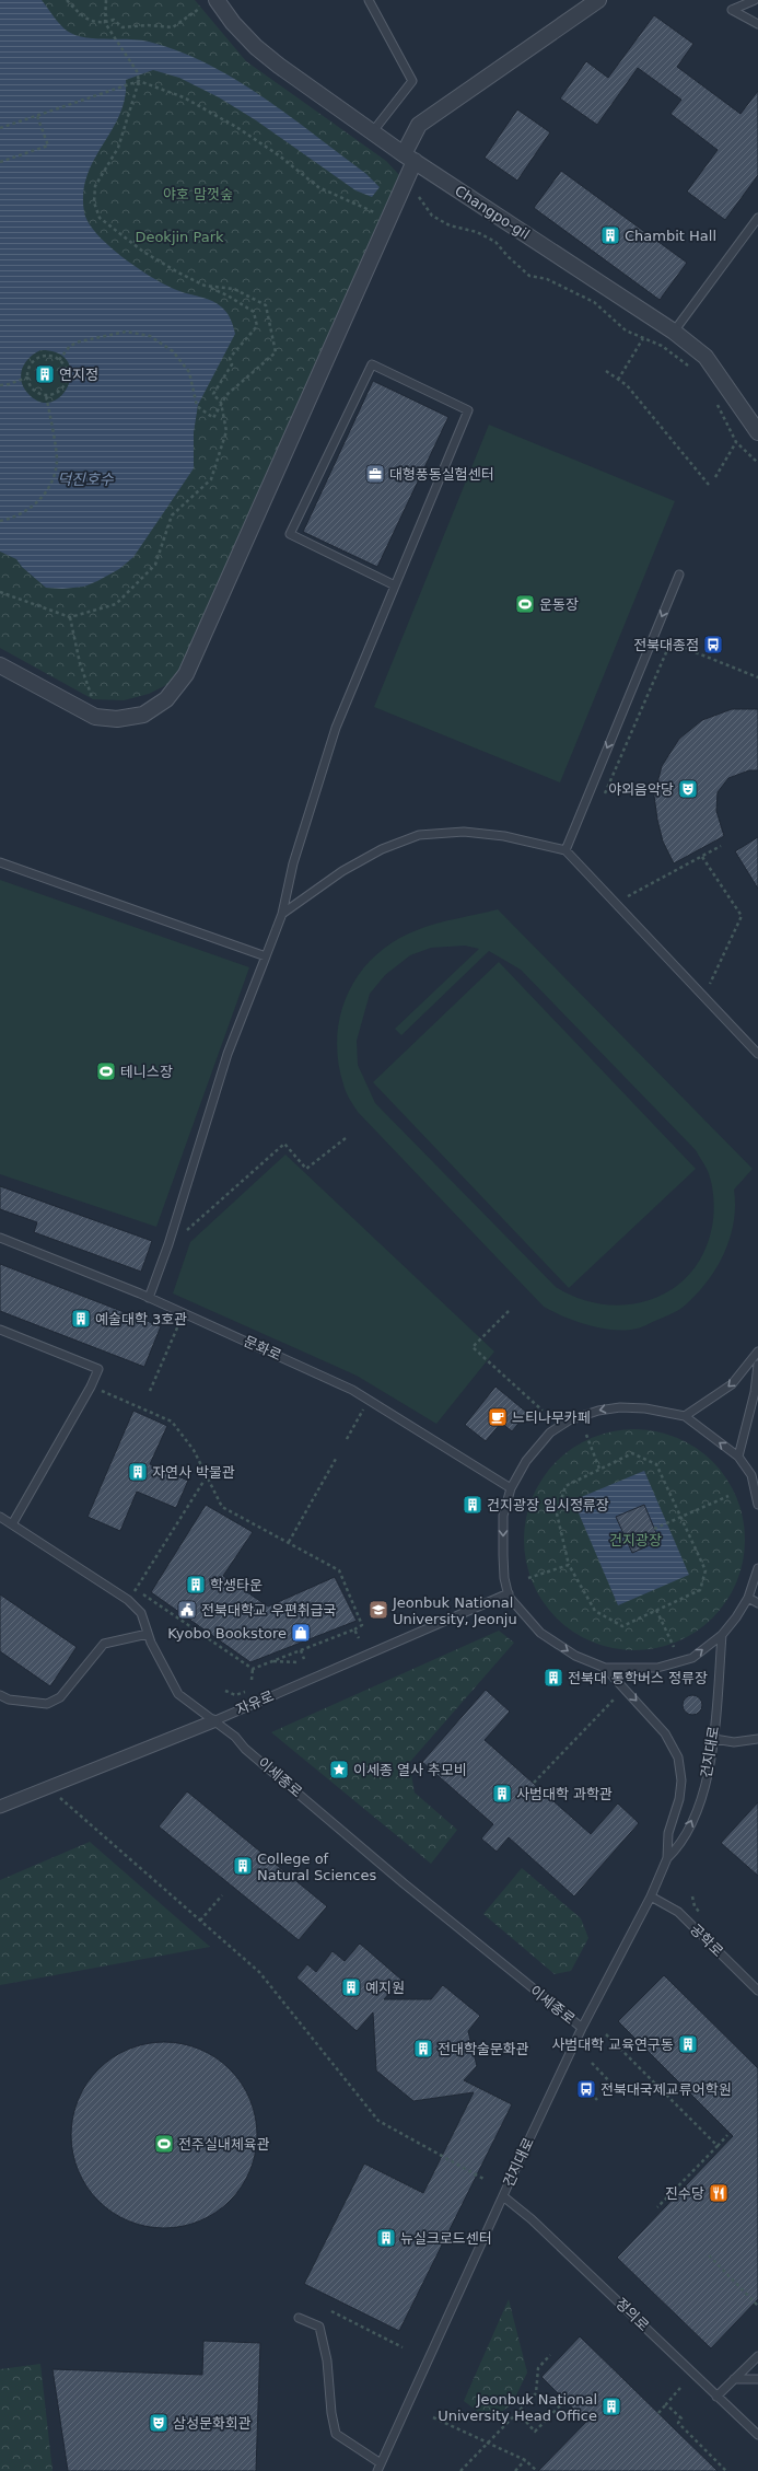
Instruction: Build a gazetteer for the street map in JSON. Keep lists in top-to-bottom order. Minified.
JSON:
{"streets":{"street":["Changpo-gil","자유로"],"lane":["문화로","건지대로","이세종로","공학로","정의로"]},"crossings":[["자유로","이세종로"],["건지대로","이세종로"],["건지대로","공학로"],["건지대로","정의로"]],"water":["덕진호수"],"parks":["야호 맘껏숲","Deokjin Park","건지광장"],"places":{"building":["Chambit Hall","연지정","예술대학 3호관","자연사 박물관","건지광장 임시정류장","학생타운","전북대 통학버스 정류장","사범대학 과학관","College of Natural Sciences","예지원","사범대학 교육연구동","전대학술문화관","뉴실크로드센터","Jeonbuk National University Head Office"],"office":["대형풍동실험센터"],"sports":["운동장","테니스장","전주실내체육관"],"bus stop":["전북대종점","전북대국제교류어학원"],"theatre":["야외음악당","삼성문화회관"],"cafe":["느티나무카페"],"public building":["전북대학교 우편취급국"],"school or university":["Jeonbuk National University, Jeonju"],"shop":["Kyobo Bookstore"],"place":["이세종 열사 추모비"],"restaurant":["진수당"]}}
